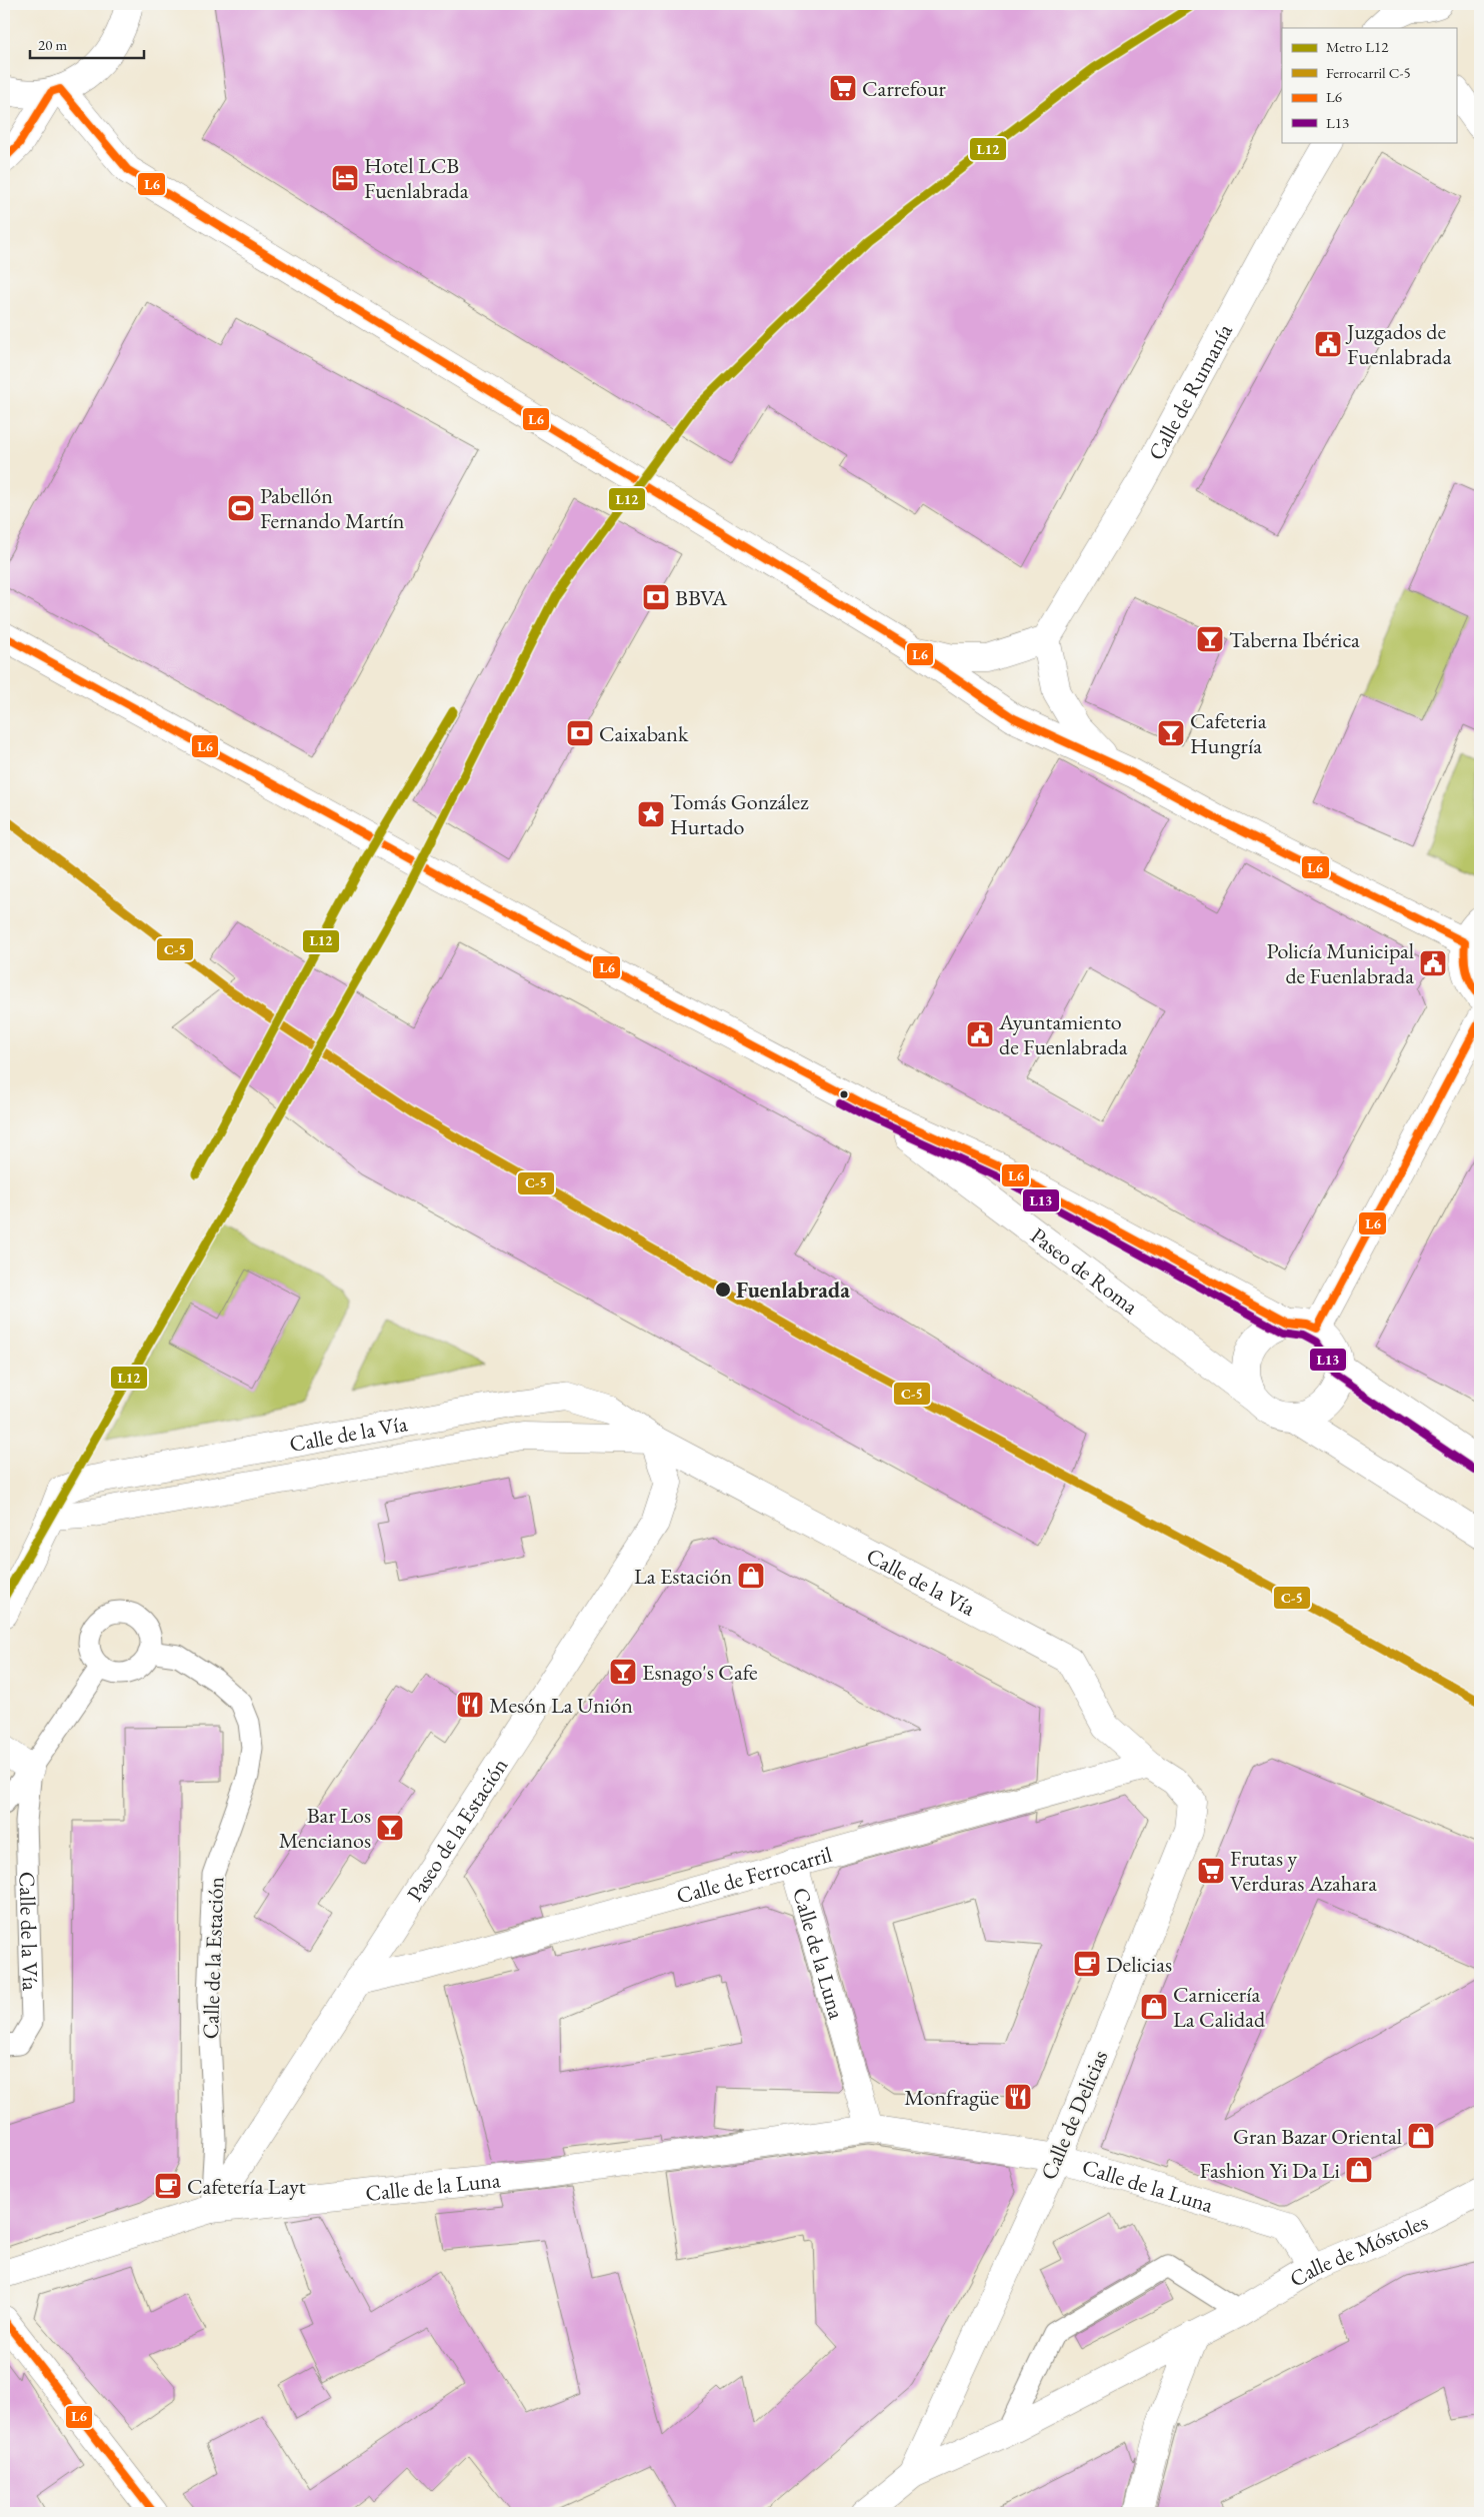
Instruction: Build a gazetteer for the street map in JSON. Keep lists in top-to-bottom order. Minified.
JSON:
{"streets":{"street":["Calle de Rumanía","Paseo de Roma","Calle de la Vía","Paseo de la Estación","Calle de Ferrocarril","Calle de la Luna","Calle de Delicias","Calle de Móstoles"],"lane":["Calle de la Estación"]},"crossings":[["Calle de la Vía","Paseo de la Estación"],["Calle de la Vía","Calle de Ferrocarril"],["Calle de la Vía","Calle de la Estación"],["Calle de la Vía","Calle de Delicias"],["Paseo de la Estación","Calle de Ferrocarril"],["Paseo de la Estación","Calle de la Luna"],["Paseo de la Estación","Calle de la Estación"],["Calle de Ferrocarril","Calle de la Luna"],["Calle de Ferrocarril","Calle de Delicias"],["Calle de la Luna","Calle de la Estación"],["Calle de la Luna","Calle de Delicias"],["Calle de la Luna","Calle de Móstoles"],["Calle de Delicias","Calle de Móstoles"]],"places":{"supermarket":["Carrefour","Frutas y Verduras Azahara"],"hotel":["Hotel LCB Fuenlabrada"],"public building":["Juzgados de Fuenlabrada","Policía Municipal de Fuenlabrada","Ayuntamiento de Fuenlabrada"],"sports":["Pabellón Fernando Martín"],"bank":["BBVA","Caixabank"],"bar":["Taberna Ibérica","Cafeteria Hungría","Esnago's Cafe","Bar Los Mencianos"],"place":["Tomás González Hurtado"],"other":["Fuenlabrada"],"shop":["La Estación","Carnicería La Calidad","Gran Bazar Oriental","Fashion Yi Da Li"],"restaurant":["Mesón La Unión","Monfragüe"],"cafe":["Delicias","Cafetería Layt"]},"lines":["metro line L12","transit line L6","rail line C-5","transit line L13"],"legend":["Metro L12","Ferrocarril C-5","L6","L13"],"scale_bar":"20 m"}
